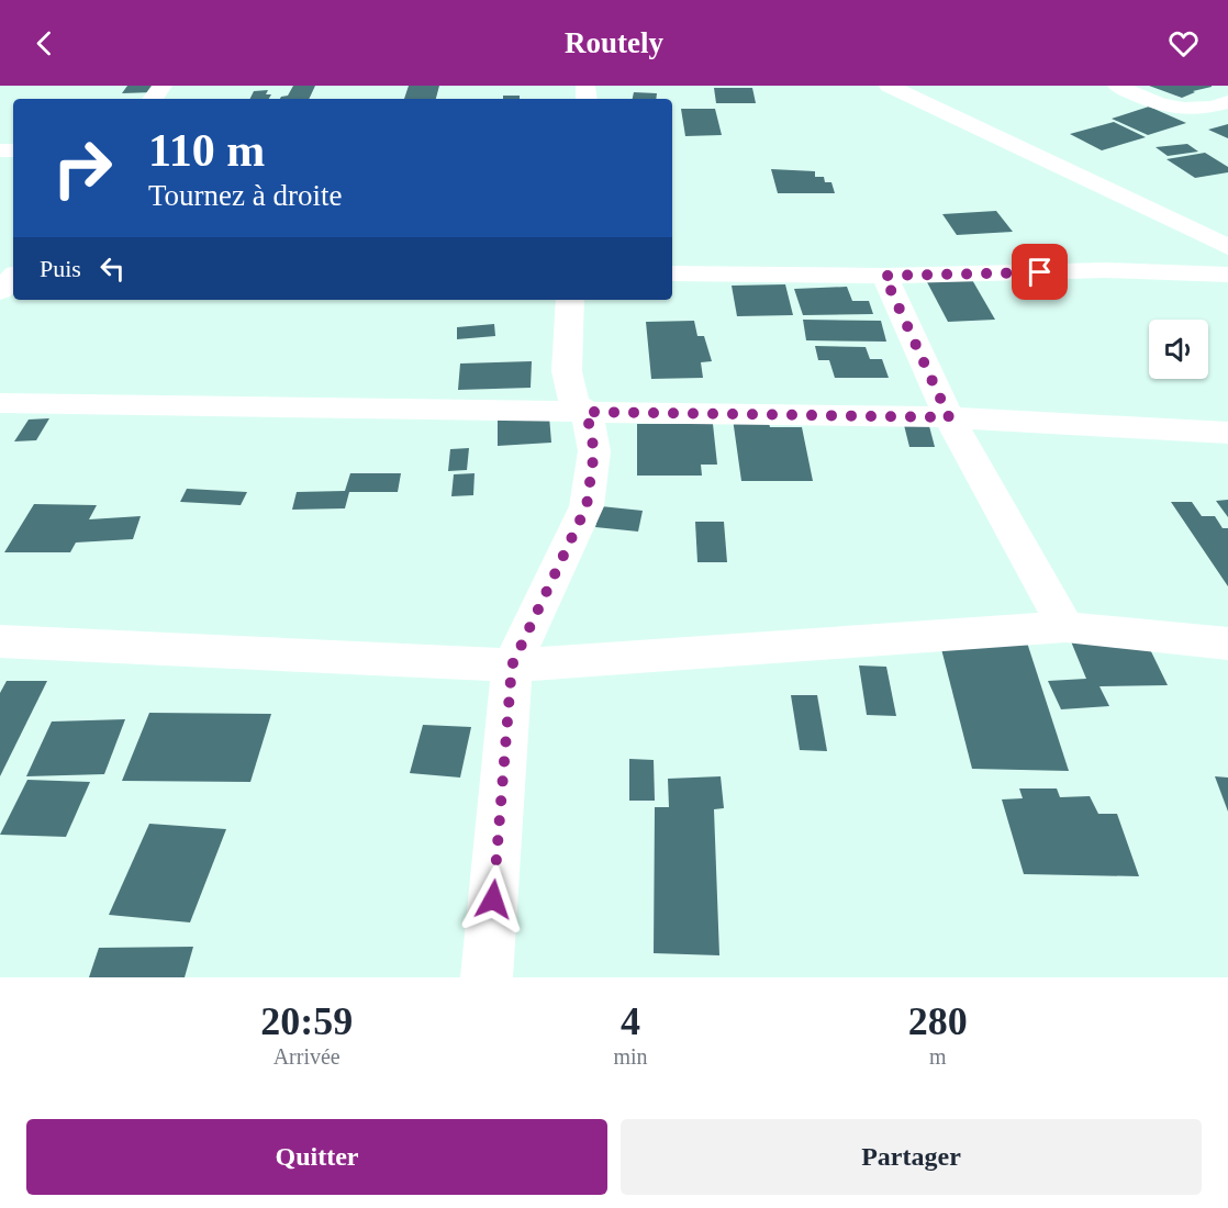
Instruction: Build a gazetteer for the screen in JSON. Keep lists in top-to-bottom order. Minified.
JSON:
{"page":{"header":"Routely","turn":["110 m","Tournez à droite"],"then":"Puis","eta":["20:59","Arrivée","4","min","280","m"],"buttons":["Quitter","Partager"]}}
